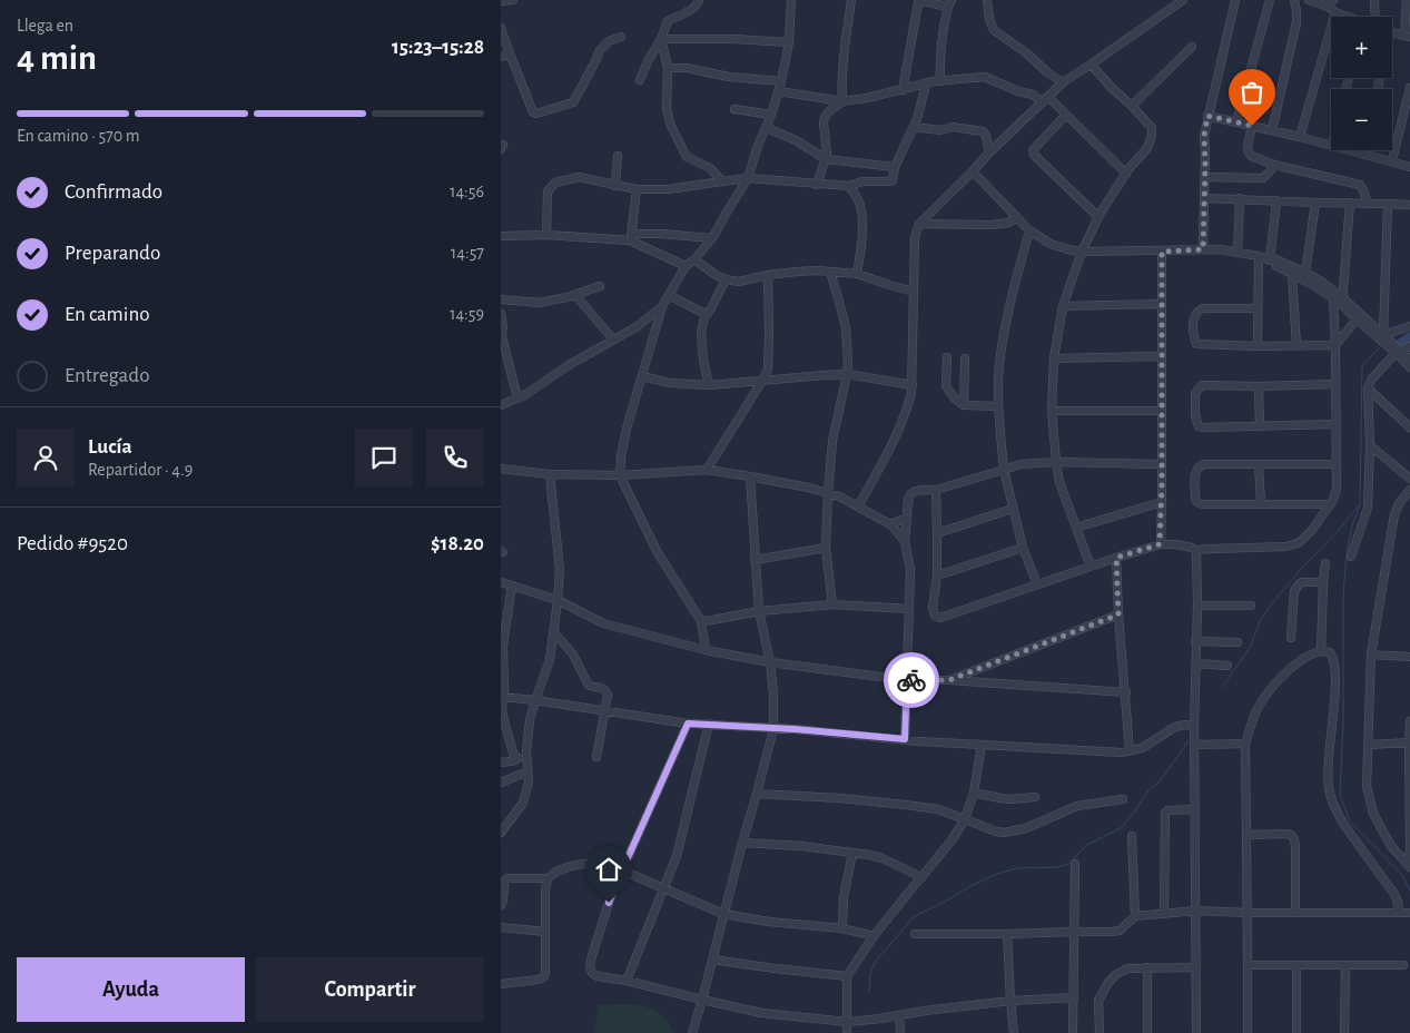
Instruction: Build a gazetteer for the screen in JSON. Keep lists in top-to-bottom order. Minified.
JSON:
{"page":{"heading":["4 min","Llega en","15:23–15:28"],"panel":["Lucía","Repartidor · 4.9","Pedido #9520","$18.20"],"map_buttons":["+","−"],"bar":"En camino · 570 m","list":[["Confirmado","14:56"],["Preparando","14:57"],["En camino","14:59"],"Entregado"],"buttons":["Ayuda","Compartir"]}}
